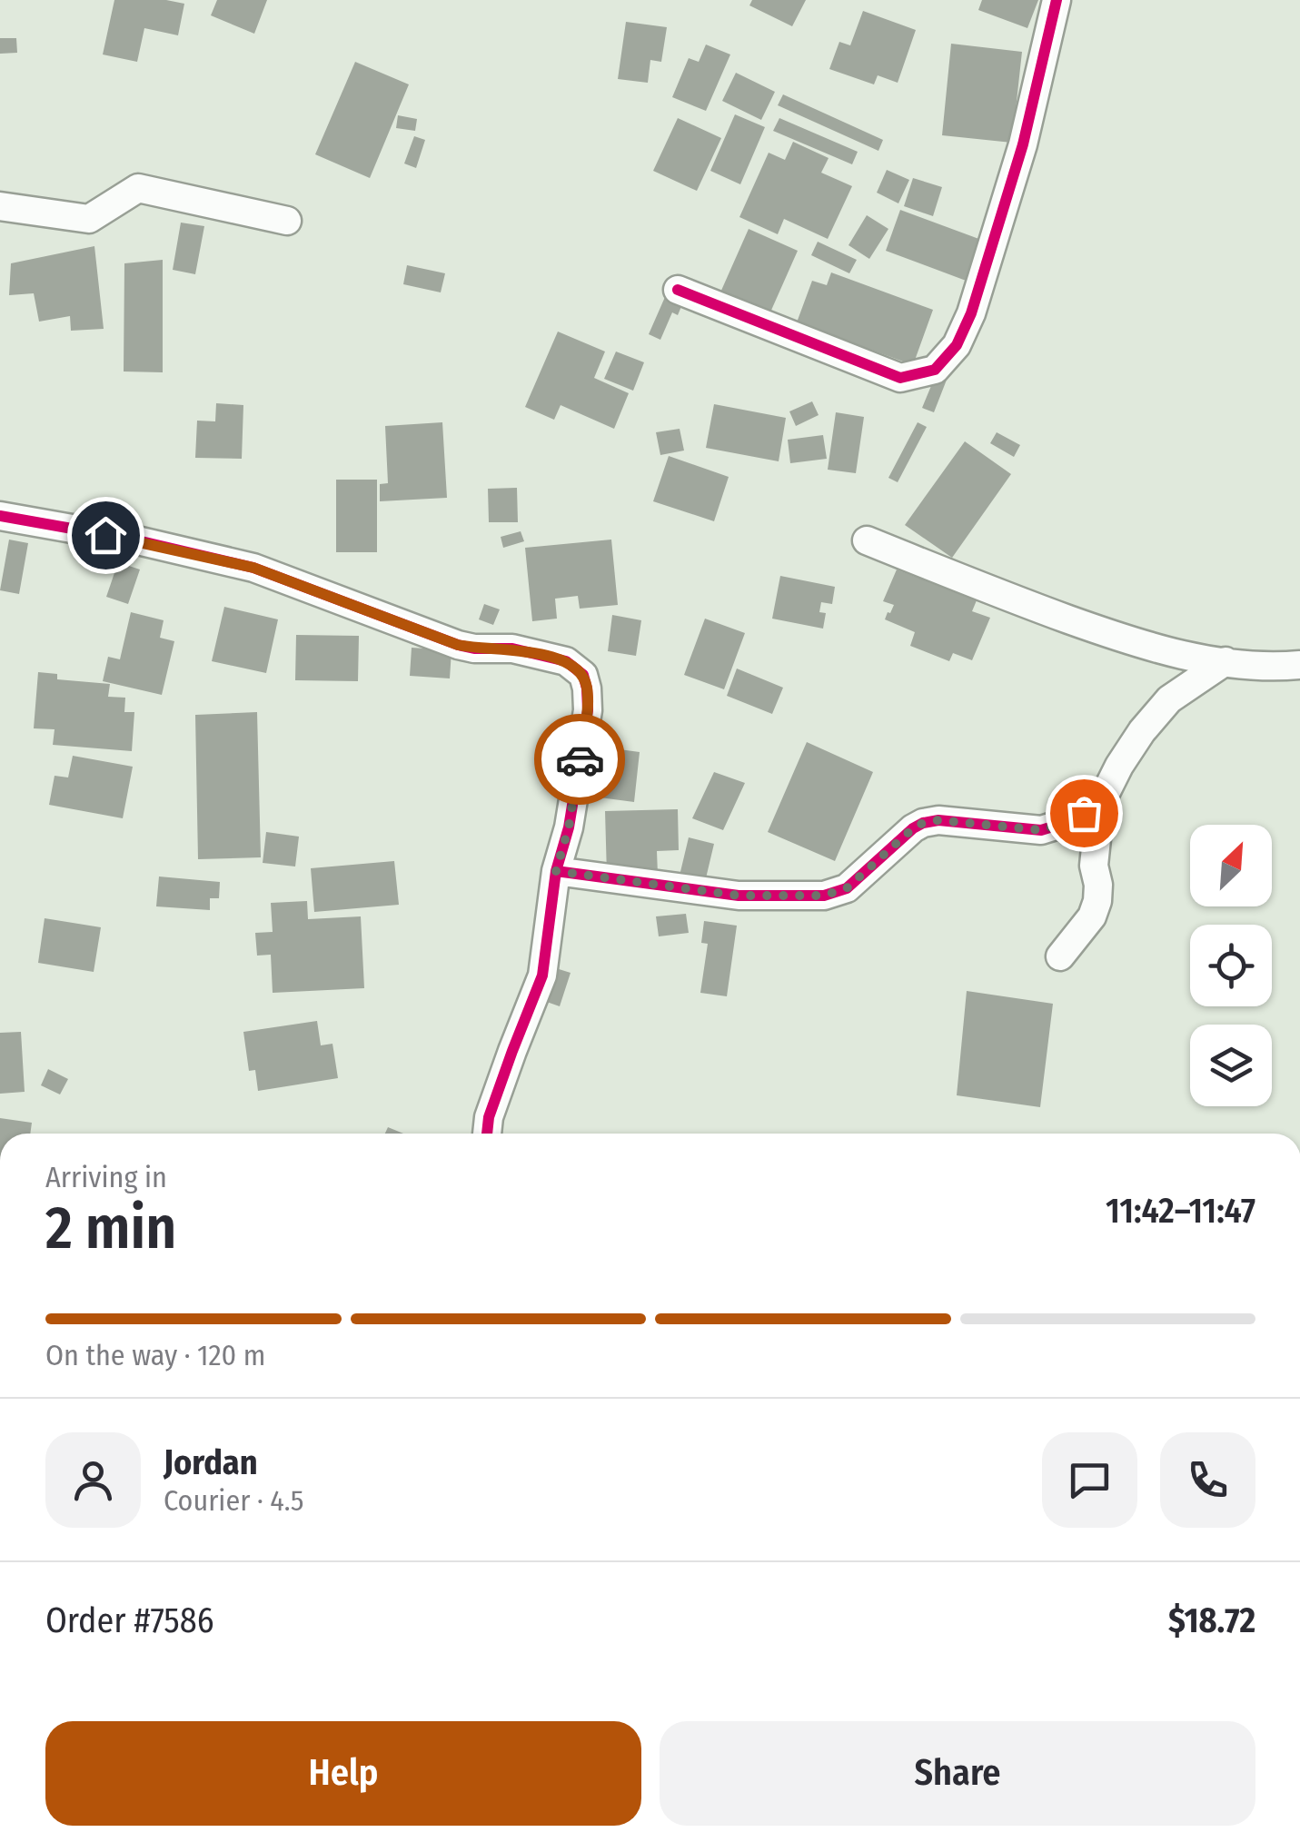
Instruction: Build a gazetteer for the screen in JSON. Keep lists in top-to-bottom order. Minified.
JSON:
{"north":"top right","page":{"heading":["2 min","Arriving in","11:42–11:47"],"panel":["Jordan","Courier · 4.5","Order #7586","$18.72"],"bar":"On the way · 120 m","buttons":["Help","Share"]}}
